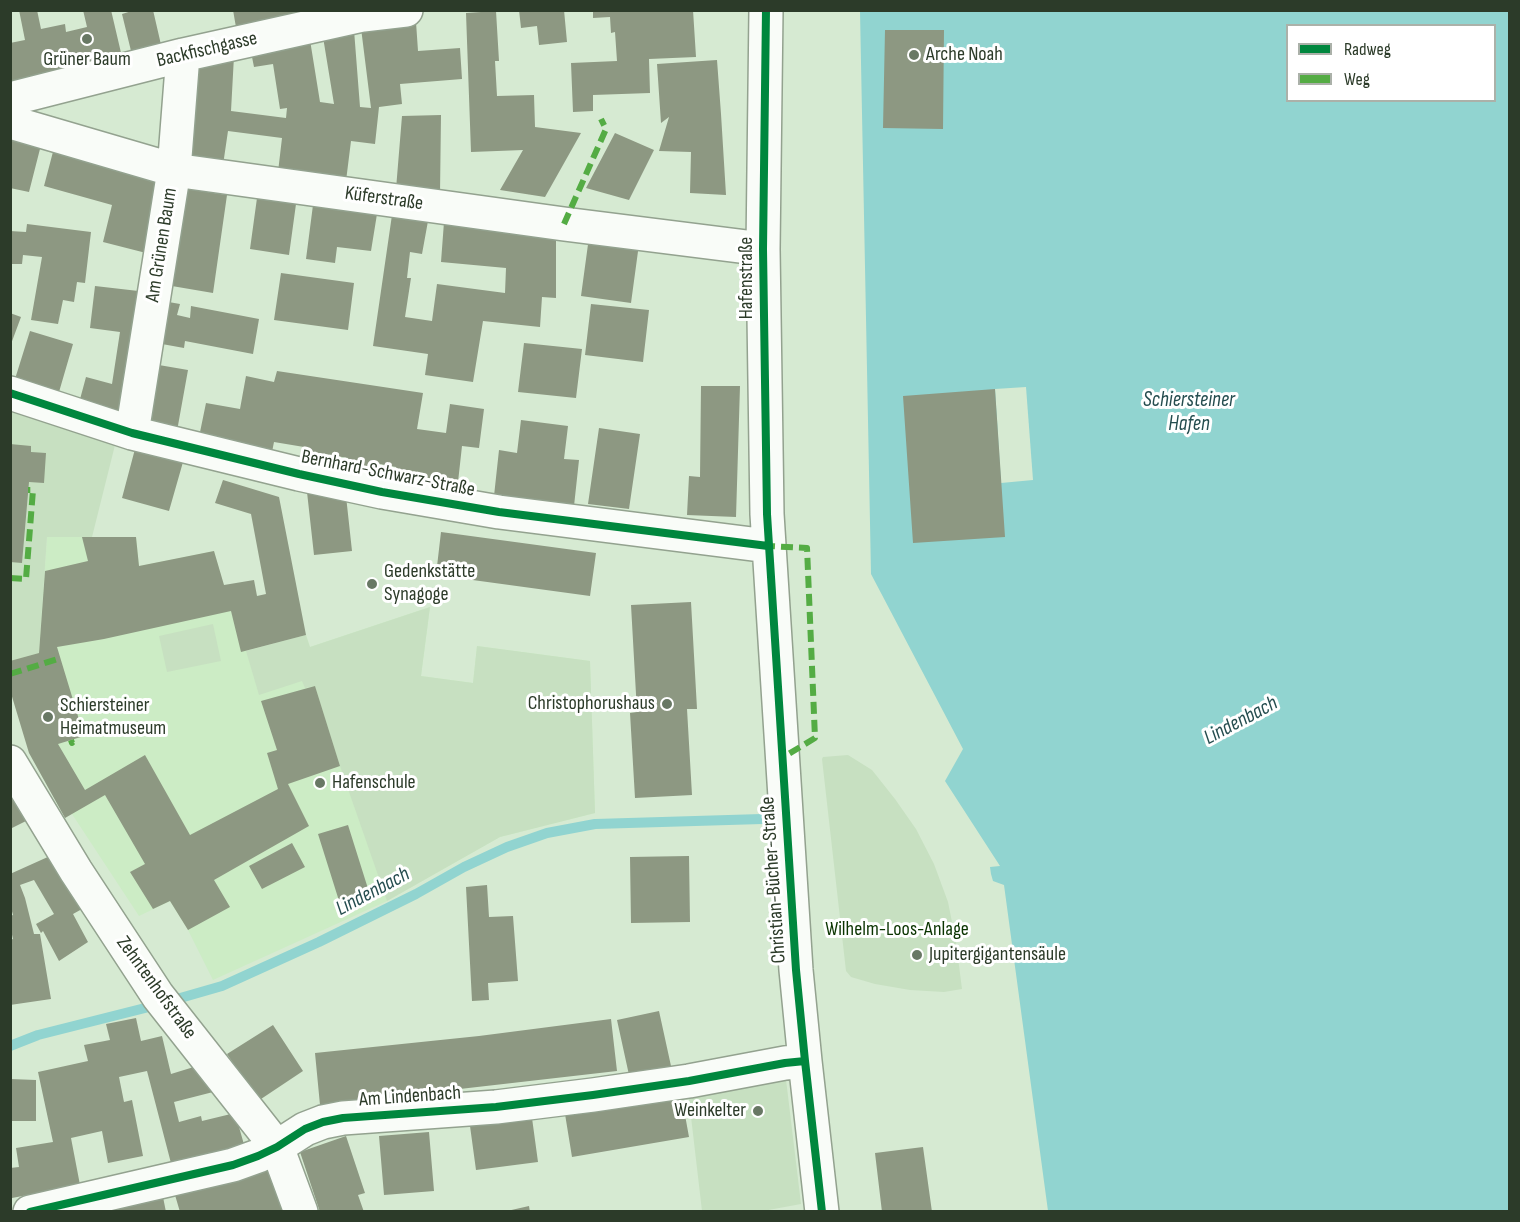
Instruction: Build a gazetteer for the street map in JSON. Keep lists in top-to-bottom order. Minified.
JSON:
{"streets":{"street":["Backfischgasse","Küferstraße","Am Grünen Baum","Hafenstraße","Bernhard-Schwarz-Straße","Christian-Bücher-Straße","Zehntenhofstraße","Am Lindenbach"]},"crossings":[["Backfischgasse","Am Grünen Baum"],["Küferstraße","Am Grünen Baum"],["Küferstraße","Hafenstraße"],["Am Grünen Baum","Bernhard-Schwarz-Straße"],["Hafenstraße","Bernhard-Schwarz-Straße"],["Hafenstraße","Christian-Bücher-Straße"],["Bernhard-Schwarz-Straße","Christian-Bücher-Straße"],["Christian-Bücher-Straße","Am Lindenbach"],["Zehntenhofstraße","Am Lindenbach"]],"water":["Schiersteiner Hafen","Lindenbach"],"parks":["Wilhelm-Loos-Anlage"],"places":["Grüner Baum","Arche Noah","Gedenkstätte Synagoge","Christophorushaus","Schiersteiner Heimatmuseum","Hafenschule","Jupitergigantensäule","Weinkelter"],"legend":["Radweg","Weg"]}
